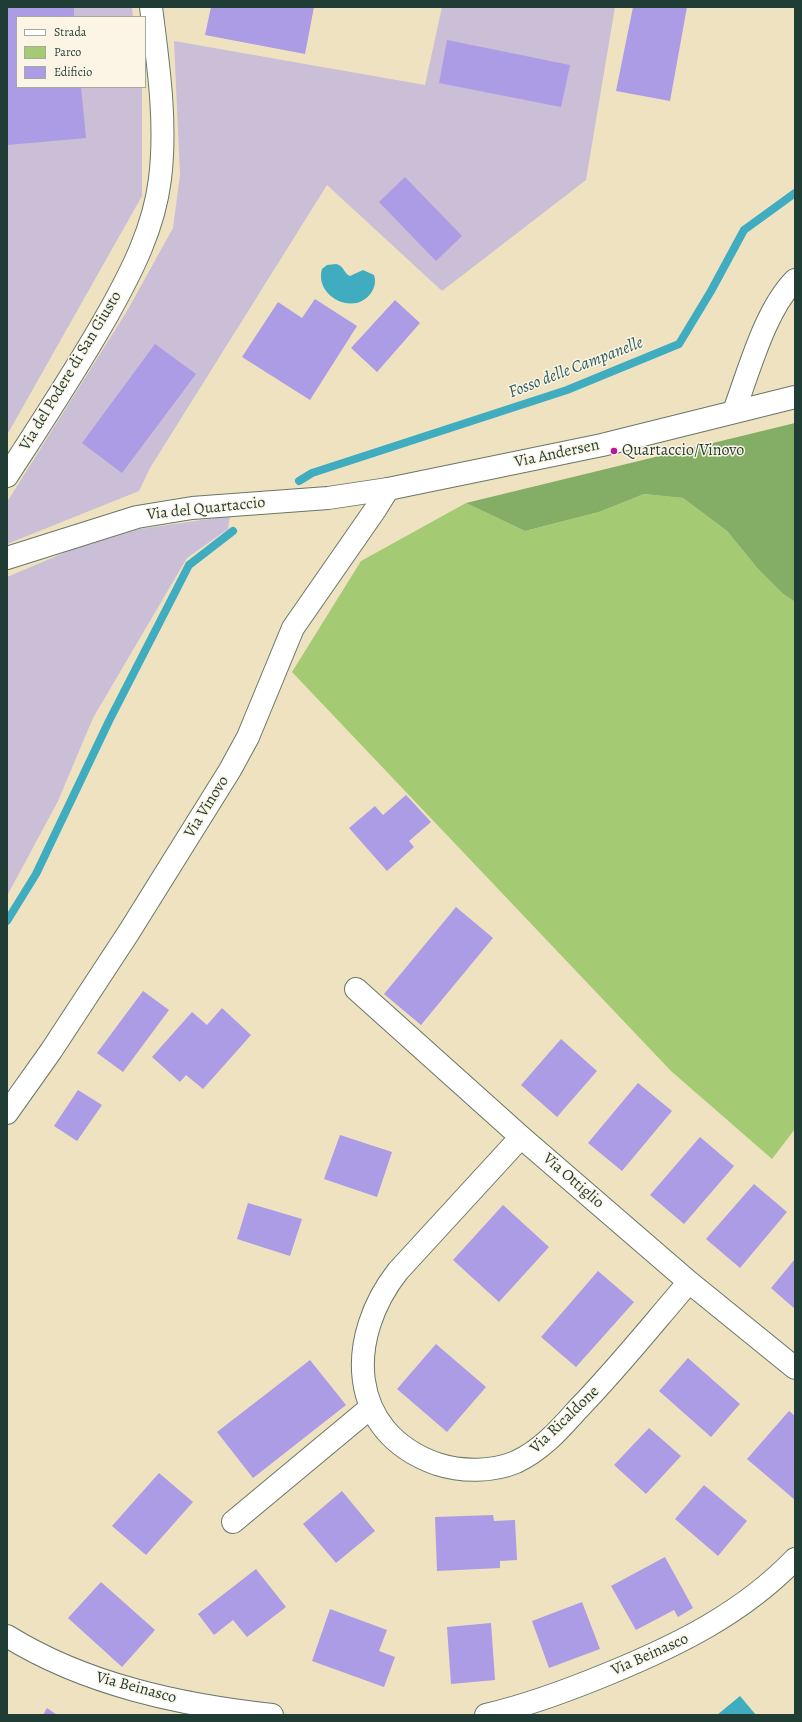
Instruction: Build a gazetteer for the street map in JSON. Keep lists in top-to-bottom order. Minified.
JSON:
{"streets":{"street":["Via del Podere di San Giusto","Via Andersen","Via del Quartaccio","Via Vinovo","Via Ottiglio","Via Ricaldone","Via Beinasco"]},"crossings":[["Via Andersen","Via del Quartaccio"],["Via Andersen","Via Vinovo"],["Via del Quartaccio","Via Vinovo"],["Via Ottiglio","Via Ricaldone"]],"water":["Fosso delle Campanelle"],"places":["Quartaccio/Vinovo"],"legend":["Strada","Parco","Edificio"]}
